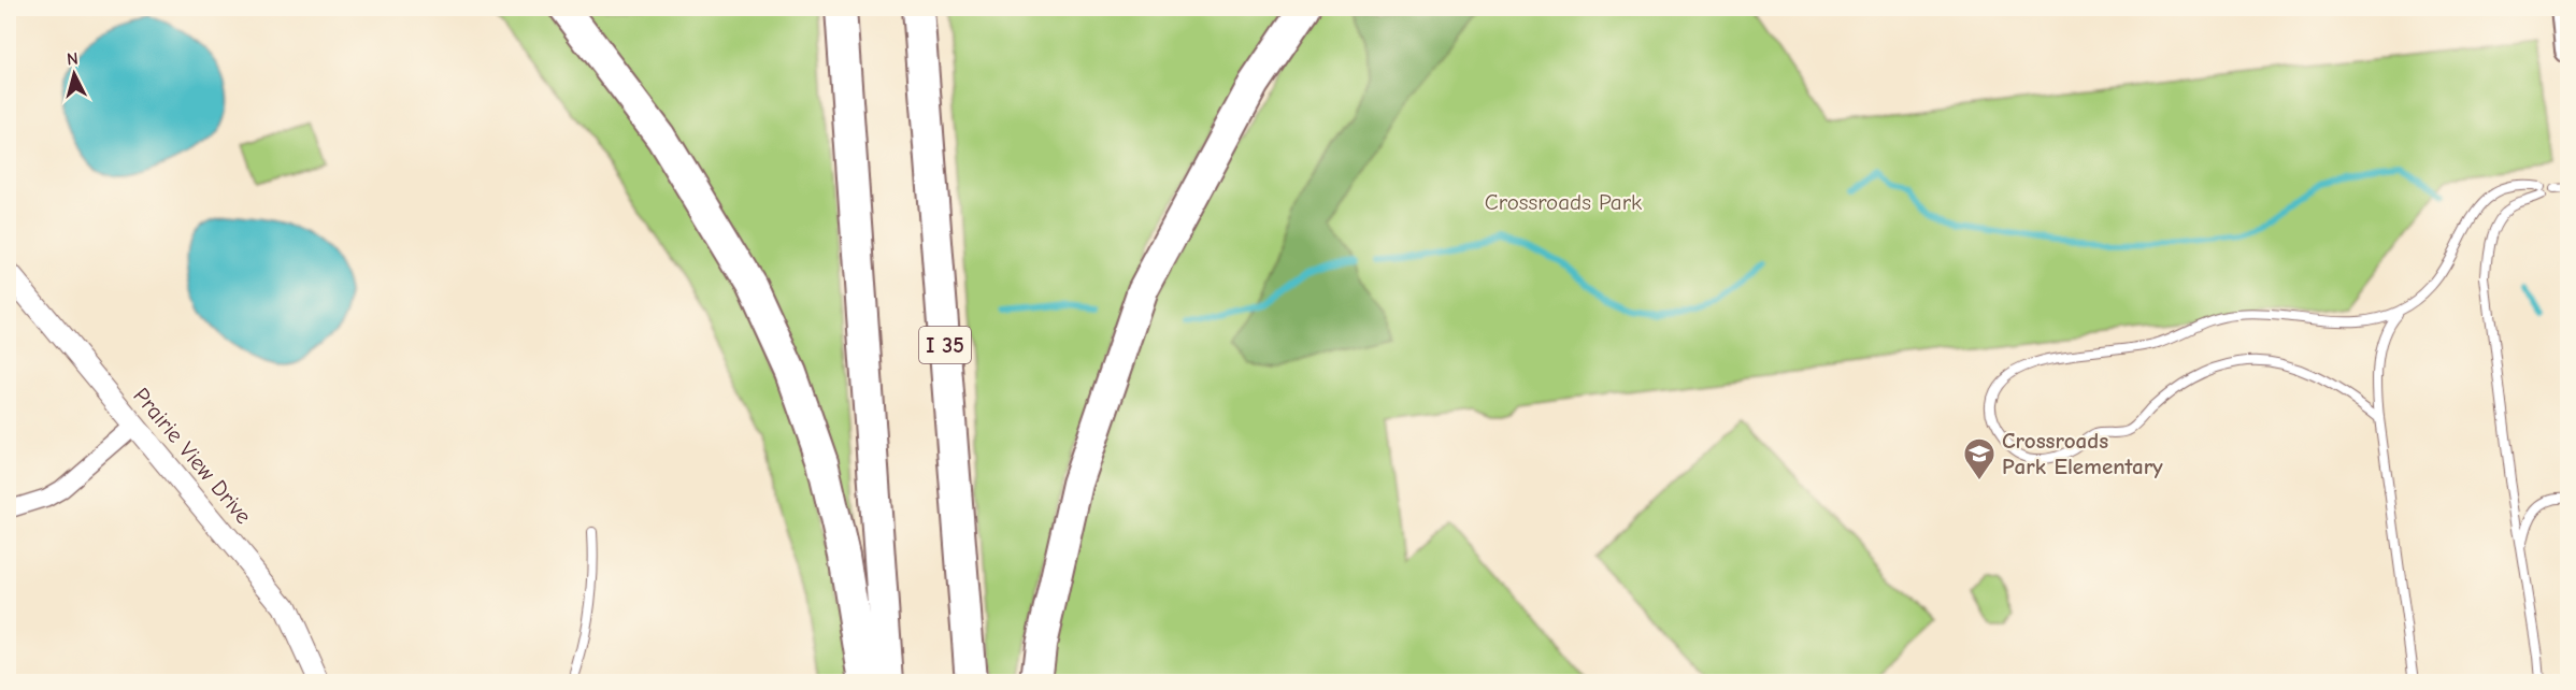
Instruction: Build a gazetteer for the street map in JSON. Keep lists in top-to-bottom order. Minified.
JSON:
{"streets":{"highway":["I 35"],"street":["Prairie View Drive"]},"parks":["Crossroads Park"],"places":{"school or university":["Crossroads Park Elementary"]},"north":"top"}
